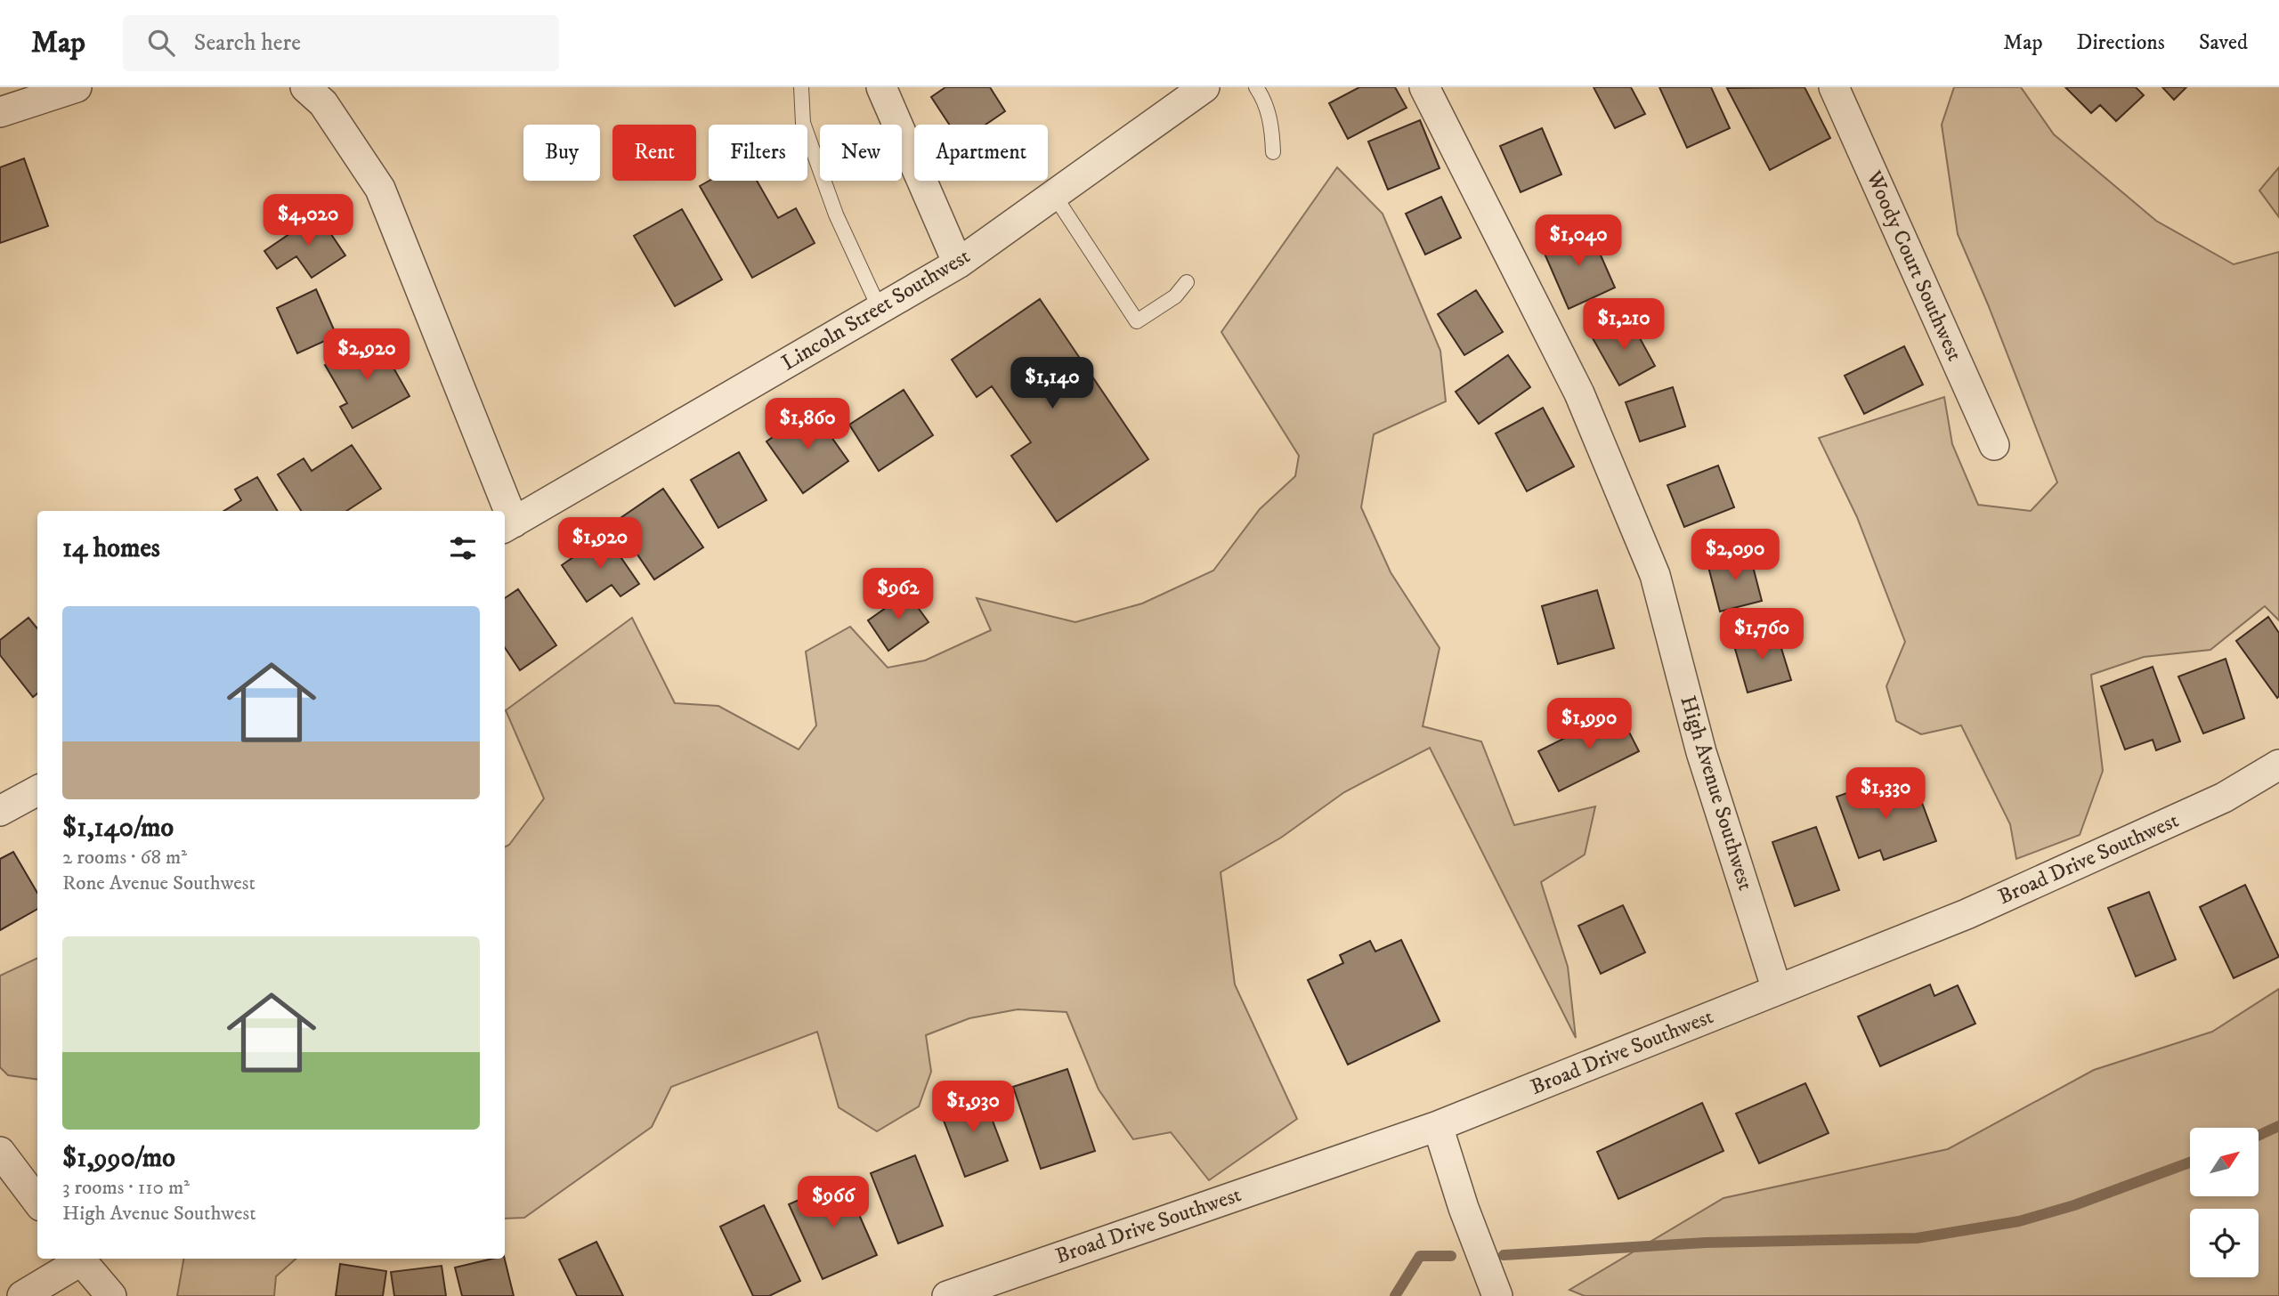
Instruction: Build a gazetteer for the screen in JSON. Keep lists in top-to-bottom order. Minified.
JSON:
{"streets":{"street":["Woody Court Southwest","Lincoln Street Southwest","High Avenue Southwest","Broad Drive Southwest"]},"crossings":[["High Avenue Southwest","Broad Drive Southwest"]],"north":"top right","page":{"header":"Map","search":"Search here","nav":["Map","Directions","Saved"],"chip":["Buy","Rent","Filters","New","Apartment"],"price":["$4,020","$1,040","$1,210","$2,920","$1,140","$1,860","$1,920","$2,090","$962","$1,760","$1,990","$1,330","$1,930","$966"],"heading":"14 homes","list":[{"name":"$1,140/mo","note":"2 rooms · 68 m² · Rone Avenue Southwest"},{"name":"$1,990/mo","note":"3 rooms · 110 m² · High Avenue Southwest"}]}}
